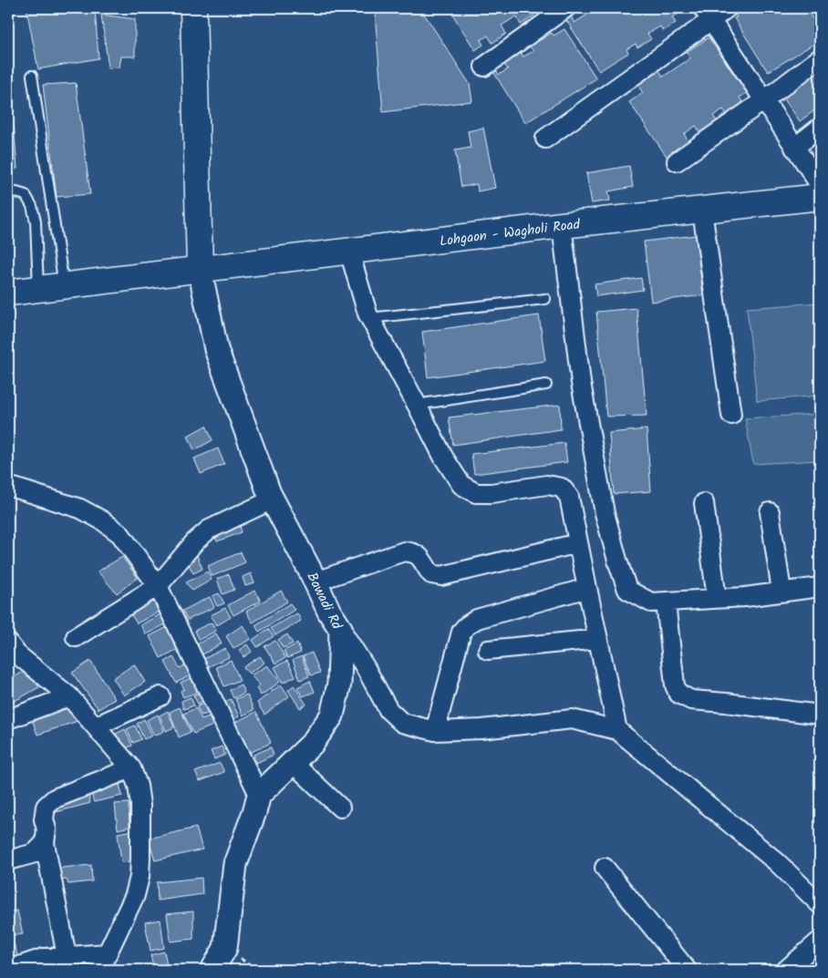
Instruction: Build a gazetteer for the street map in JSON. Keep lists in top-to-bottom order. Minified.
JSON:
{"streets":{"main road":["Lohgaon - Wagholi Road"],"street":["Bawadi Rd"]},"crossings":[["Lohgaon - Wagholi Road","Bawadi Rd"]]}
